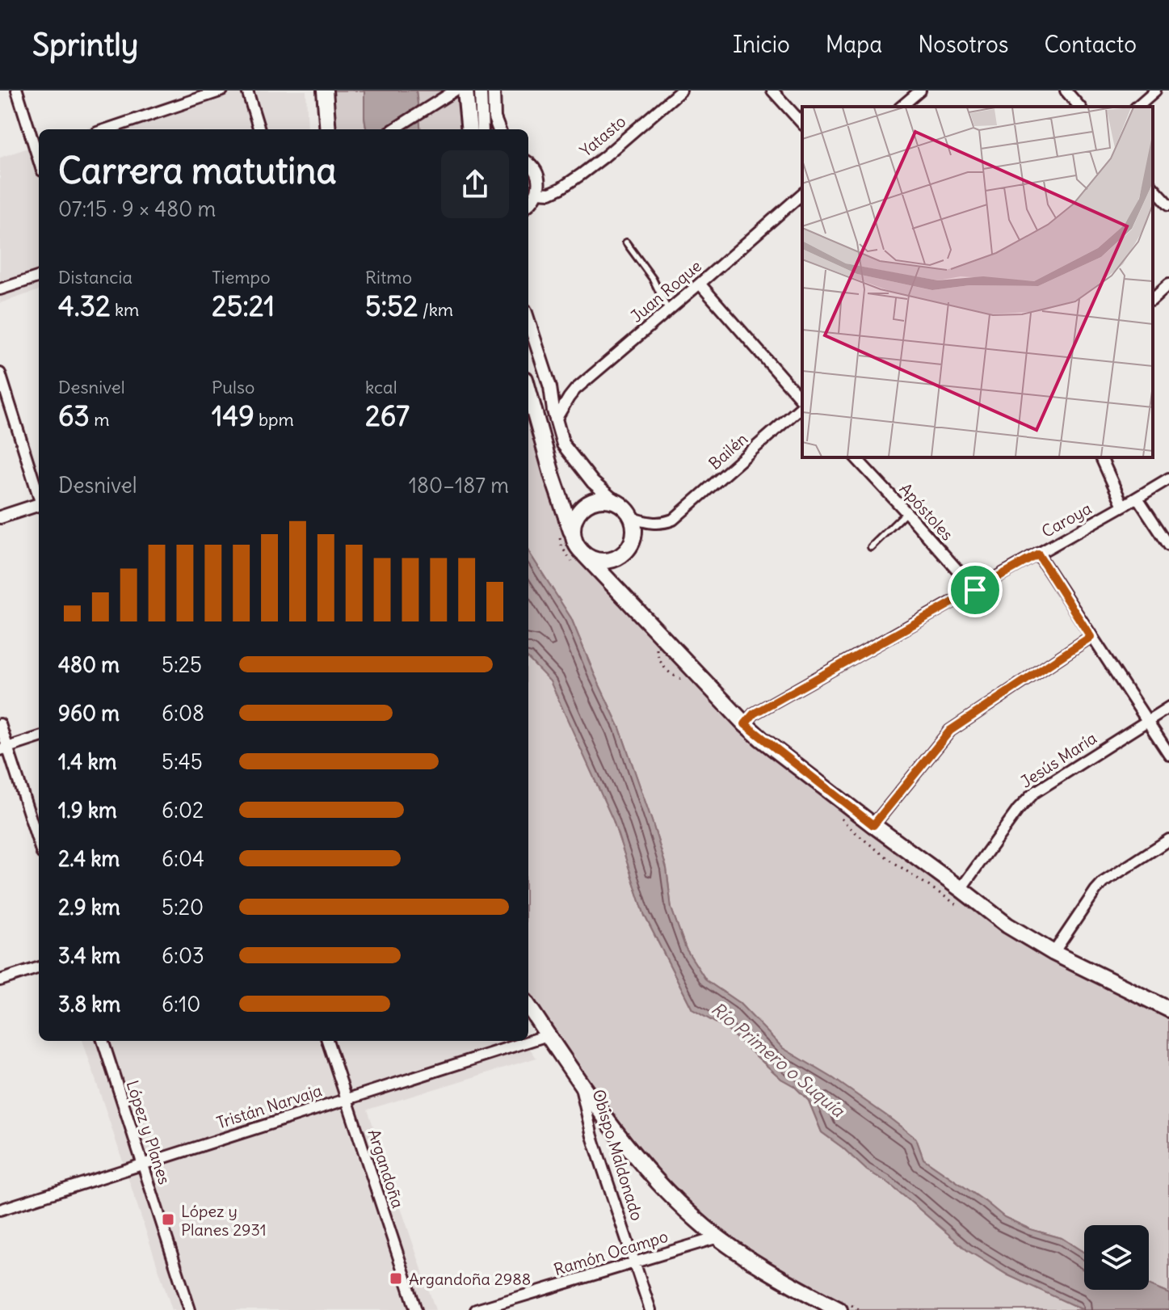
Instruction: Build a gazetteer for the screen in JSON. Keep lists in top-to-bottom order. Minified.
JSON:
{"streets":{"street":["Yatasto","Juan Roque","Bailén","Apóstoles","Caroya","Jesús María","Tristán Narvaja","López y Planes","Obispo Maldonado","Argandoña","Ramón Ocampo"]},"crossings":[["Apóstoles","Caroya"],["Tristán Narvaja","López y Planes"],["Tristán Narvaja","Argandoña"],["Obispo Maldonado","Ramón Ocampo"]],"water":["Río Primero o Suquía"],"places":{"transit":["López y Planes 2931","Argandoña 2988"]},"page":{"header":"Sprintly","nav":["Inicio","Mapa","Nosotros","Contacto"],"heading":["Carrera matutina","07:15 · 9 × 480 m"],"stats":[["Distancia","4.32 km"],["Tiempo","25:21"],["Ritmo","5:52 /km"],["Desnivel","63 m"],["Pulso","149 bpm"],["kcal","267"]],"chart":["Desnivel","180–187 m"],"list":[{"name":"480 m","note":"5:25"},{"name":"960 m","note":"6:08"},{"name":"1.4 km","note":"5:45"},{"name":"1.9 km","note":"6:02"},{"name":"2.4 km","note":"6:04"},{"name":"2.9 km","note":"5:20"},{"name":"3.4 km","note":"6:03"},{"name":"3.8 km","note":"6:10"}]}}
